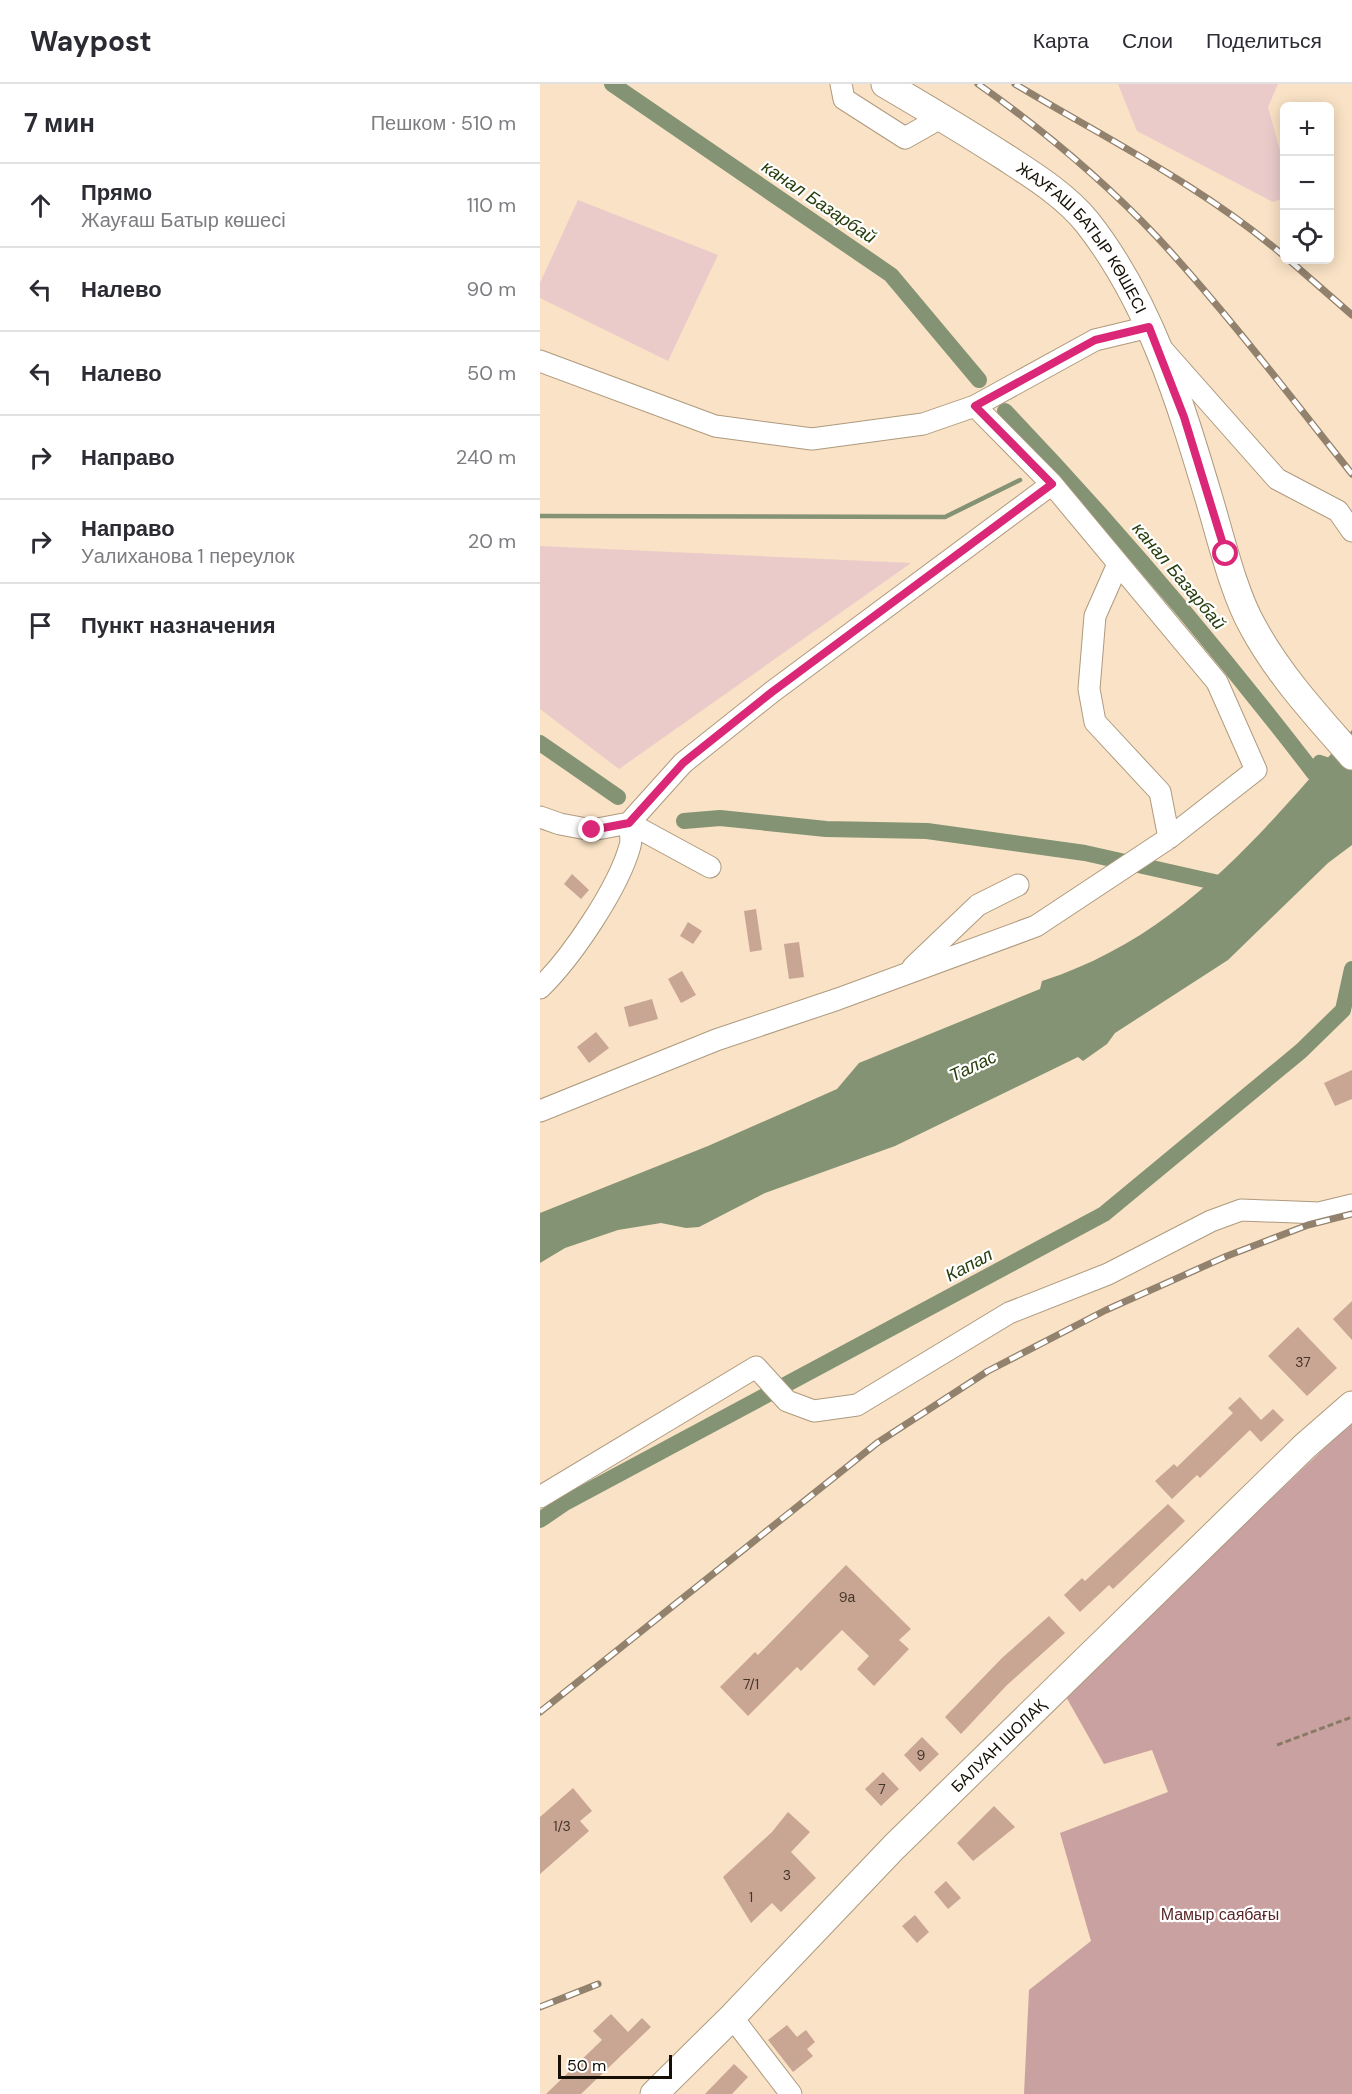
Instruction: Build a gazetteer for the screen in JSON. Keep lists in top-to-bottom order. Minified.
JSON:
{"streets":{"main road":["ЖАУҒАШ БАТЫР КӨШЕСІ","БАЛУАН ШОЛАҚ"]},"water":["канал Базарбай","Талас","Капал"],"parks":["Мамыр саябағы"],"house_numbers":["37","9а","7/1","9","7","1/3","3","1"],"scale_bar":"50 m","page":{"header":"Waypost","nav":["Карта","Слои","Поделиться"],"heading":["7 мин","Пешком · 510 m"],"map_buttons":["+","−"],"list":[["Прямо","Жауғаш Батыр көшесі","110 m"],["Налево","90 m"],["Налево","50 m"],["Направо","240 m"],["Направо","Уалиханова 1 переулок","20 m"],"Пункт назначения"],"scale":"50 m"}}
